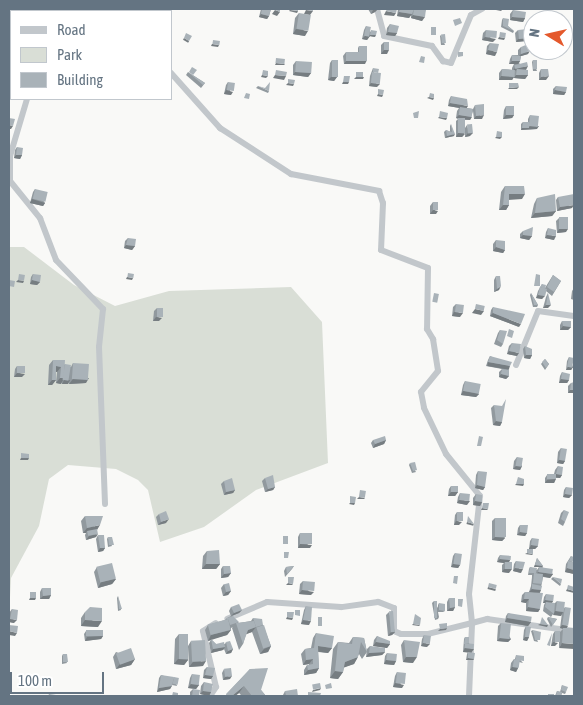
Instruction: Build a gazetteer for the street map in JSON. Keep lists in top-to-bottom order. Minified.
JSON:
{"legend":["Road","Park","Building"],"scale_bar":"100 m","north":"left"}
